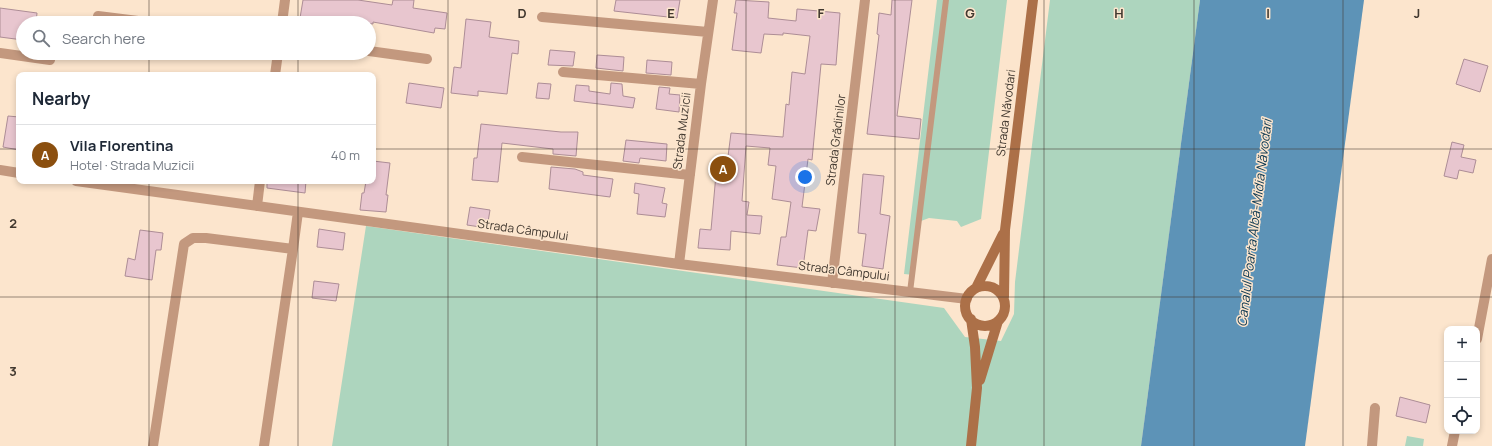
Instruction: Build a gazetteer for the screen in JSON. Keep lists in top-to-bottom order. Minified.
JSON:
{"streets":{"main road":["Strada Năvodari"],"street":["Strada Muzicii","Strada Grădinilor","Strada Câmpului"]},"crossings":[["Strada Năvodari","Strada Câmpului"],["Strada Muzicii","Strada Câmpului"],["Strada Grădinilor","Strada Câmpului"]],"water":["Canalul Poarta Albă-Midia Năvodari"],"page":{"search":"Search here","heading":"Nearby","list":[{"mark":"A","name":"Vila Florentina","note":"Hotel · Strada Muzicii","value":"40 m"}],"pins":"A","map_buttons":["+","−"]},"grid":{"columns":["D","E","F","G","H","I","J"],"rows":["2","3"]}}
